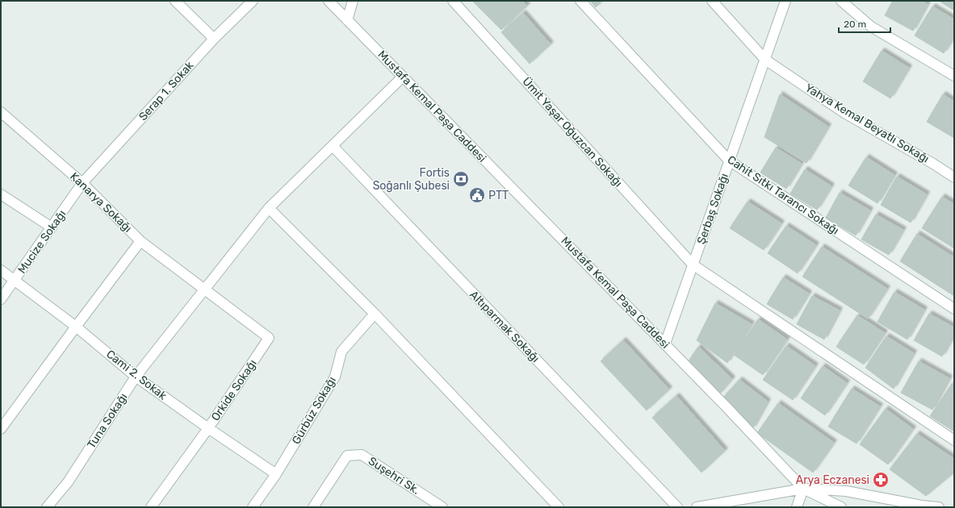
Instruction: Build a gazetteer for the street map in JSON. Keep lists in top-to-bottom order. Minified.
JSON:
{"streets":{"street":["Serap 1. Sokak","Mustafa Kemal Paşa Caddesi","Yahya Kemal Beyatlı Sokağı","Ümit Yaşar Oğuzcan Sokağı","Cahit Sıtkı Tarancı Sokağı","Kanarya Sokağı","Şerbaş Sokağı","Mucize Sokağı","Altıparmak Sokağı","Cami 2. Sokak","Orkide Sokağı","Gürbüz Sokağı","Tuna Sokağı","Suşehri Sk."]},"crossings":[["Serap 1. Sokak","Kanarya Sokağı"],["Serap 1. Sokak","Mucize Sokağı"],["Mustafa Kemal Paşa Caddesi","Şerbaş Sokağı"],["Mustafa Kemal Paşa Caddesi","Tuna Sokağı"],["Yahya Kemal Beyatlı Sokağı","Şerbaş Sokağı"],["Ümit Yaşar Oğuzcan Sokağı","Şerbaş Sokağı"],["Cahit Sıtkı Tarancı Sokağı","Şerbaş Sokağı"],["Kanarya Sokağı","Mucize Sokağı"],["Kanarya Sokağı","Orkide Sokağı"],["Kanarya Sokağı","Tuna Sokağı"],["Mucize Sokağı","Cami 2. Sokak"],["Altıparmak Sokağı","Tuna Sokağı"],["Cami 2. Sokak","Orkide Sokağı"],["Cami 2. Sokak","Gürbüz Sokağı"],["Cami 2. Sokak","Tuna Sokağı"],["Orkide Sokağı","Tuna Sokağı"]],"places":{"bank":["Fortis Soğanlı Şubesi"],"public building":["PTT"],"pharmacy":["Arya Eczanesi"]},"scale_bar":"20 m"}
